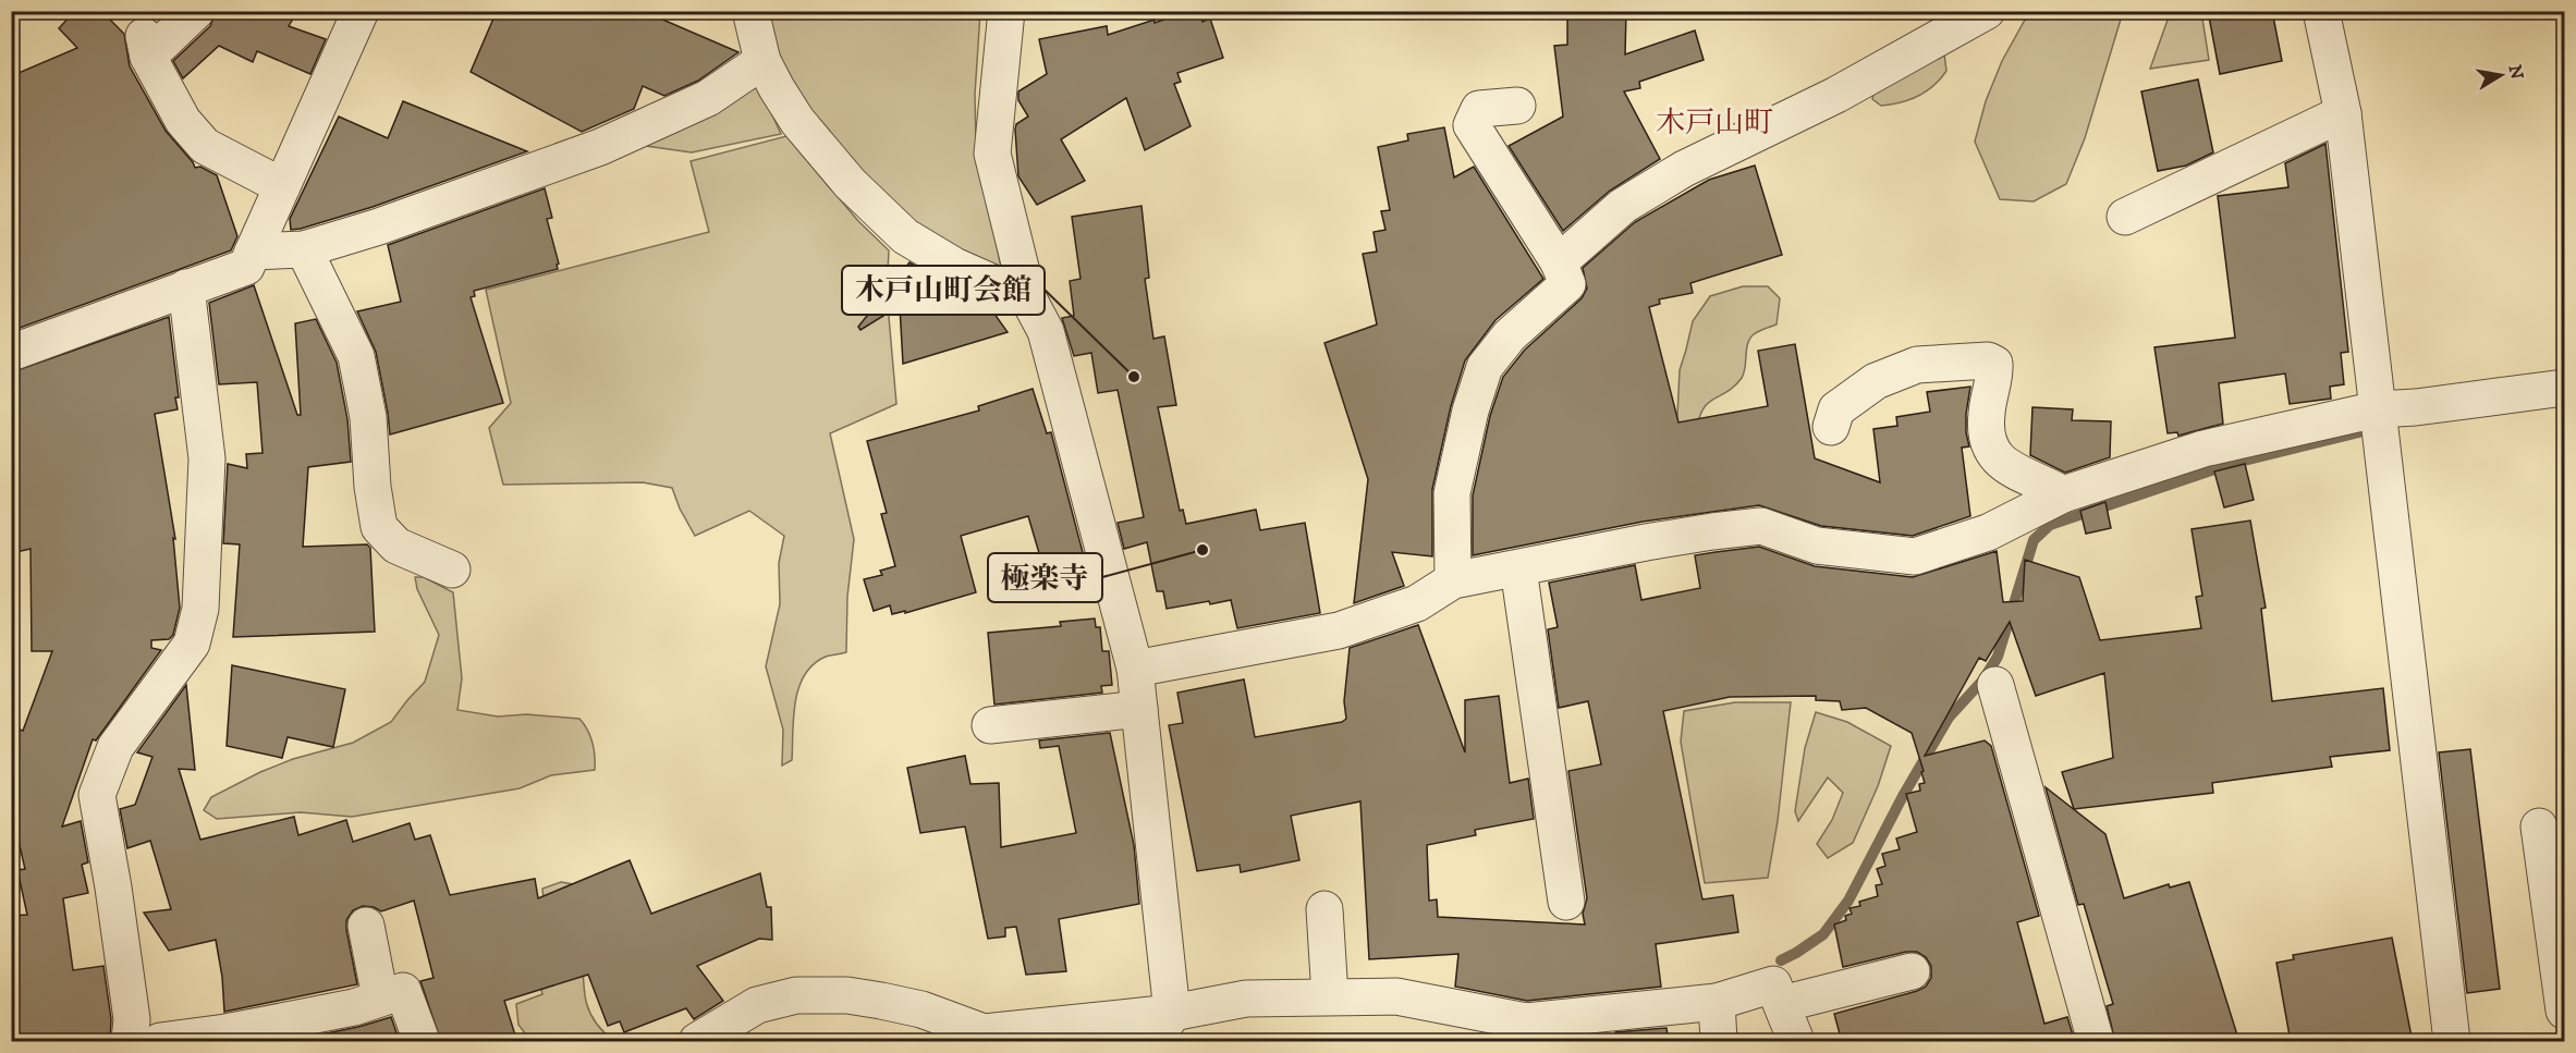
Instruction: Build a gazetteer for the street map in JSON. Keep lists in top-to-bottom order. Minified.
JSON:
{"districts":["木戸山町"],"places":["木戸山町会館","極楽寺"],"north":"right"}
